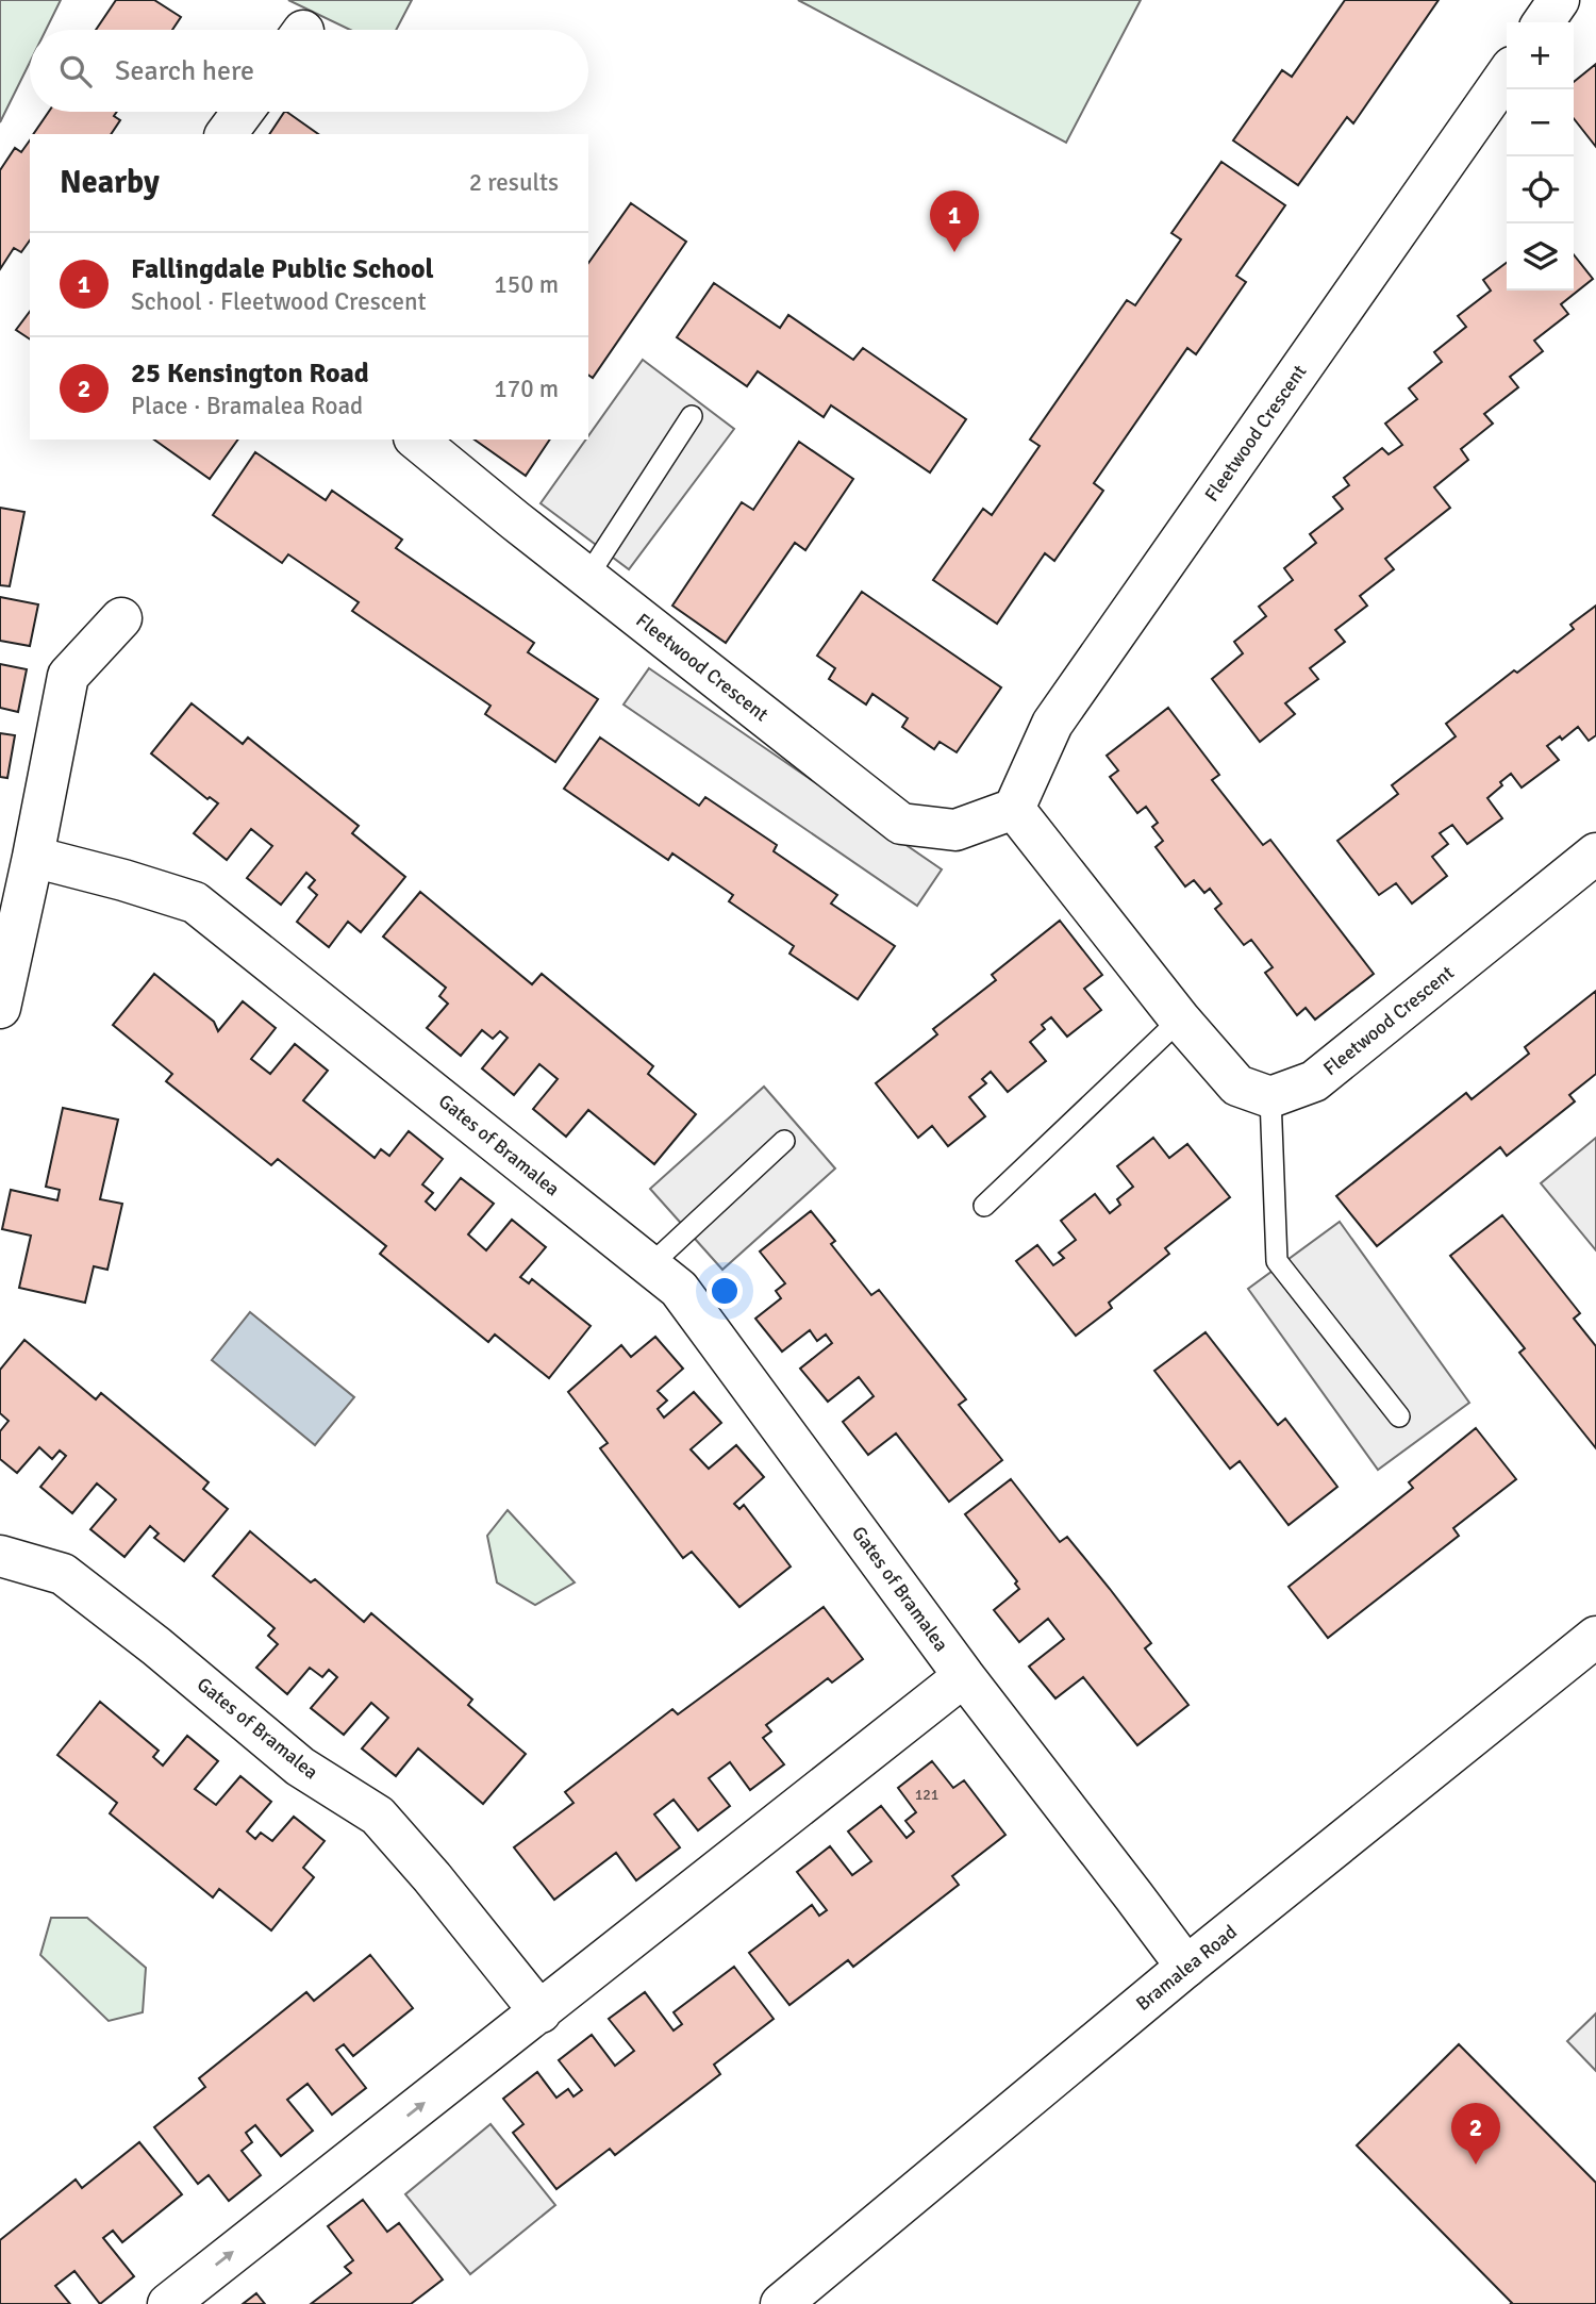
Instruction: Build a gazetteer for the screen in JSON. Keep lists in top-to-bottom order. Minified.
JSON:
{"streets":{"street":["Fleetwood Crescent","Gates of Bramalea","Bramalea Road"]},"crossings":[["Gates of Bramalea","Bramalea Road"]],"house_numbers":["121"],"page":{"map_buttons":["+","−"],"search":"Search here","heading":["Nearby","2 results"],"pins":["1","2"],"list":[{"mark":"1","name":"Fallingdale Public School","note":"School · Fleetwood Crescent","value":"150 m"},{"mark":"2","name":"25 Kensington Road","note":"Place · Bramalea Road","value":"170 m"}]}}
